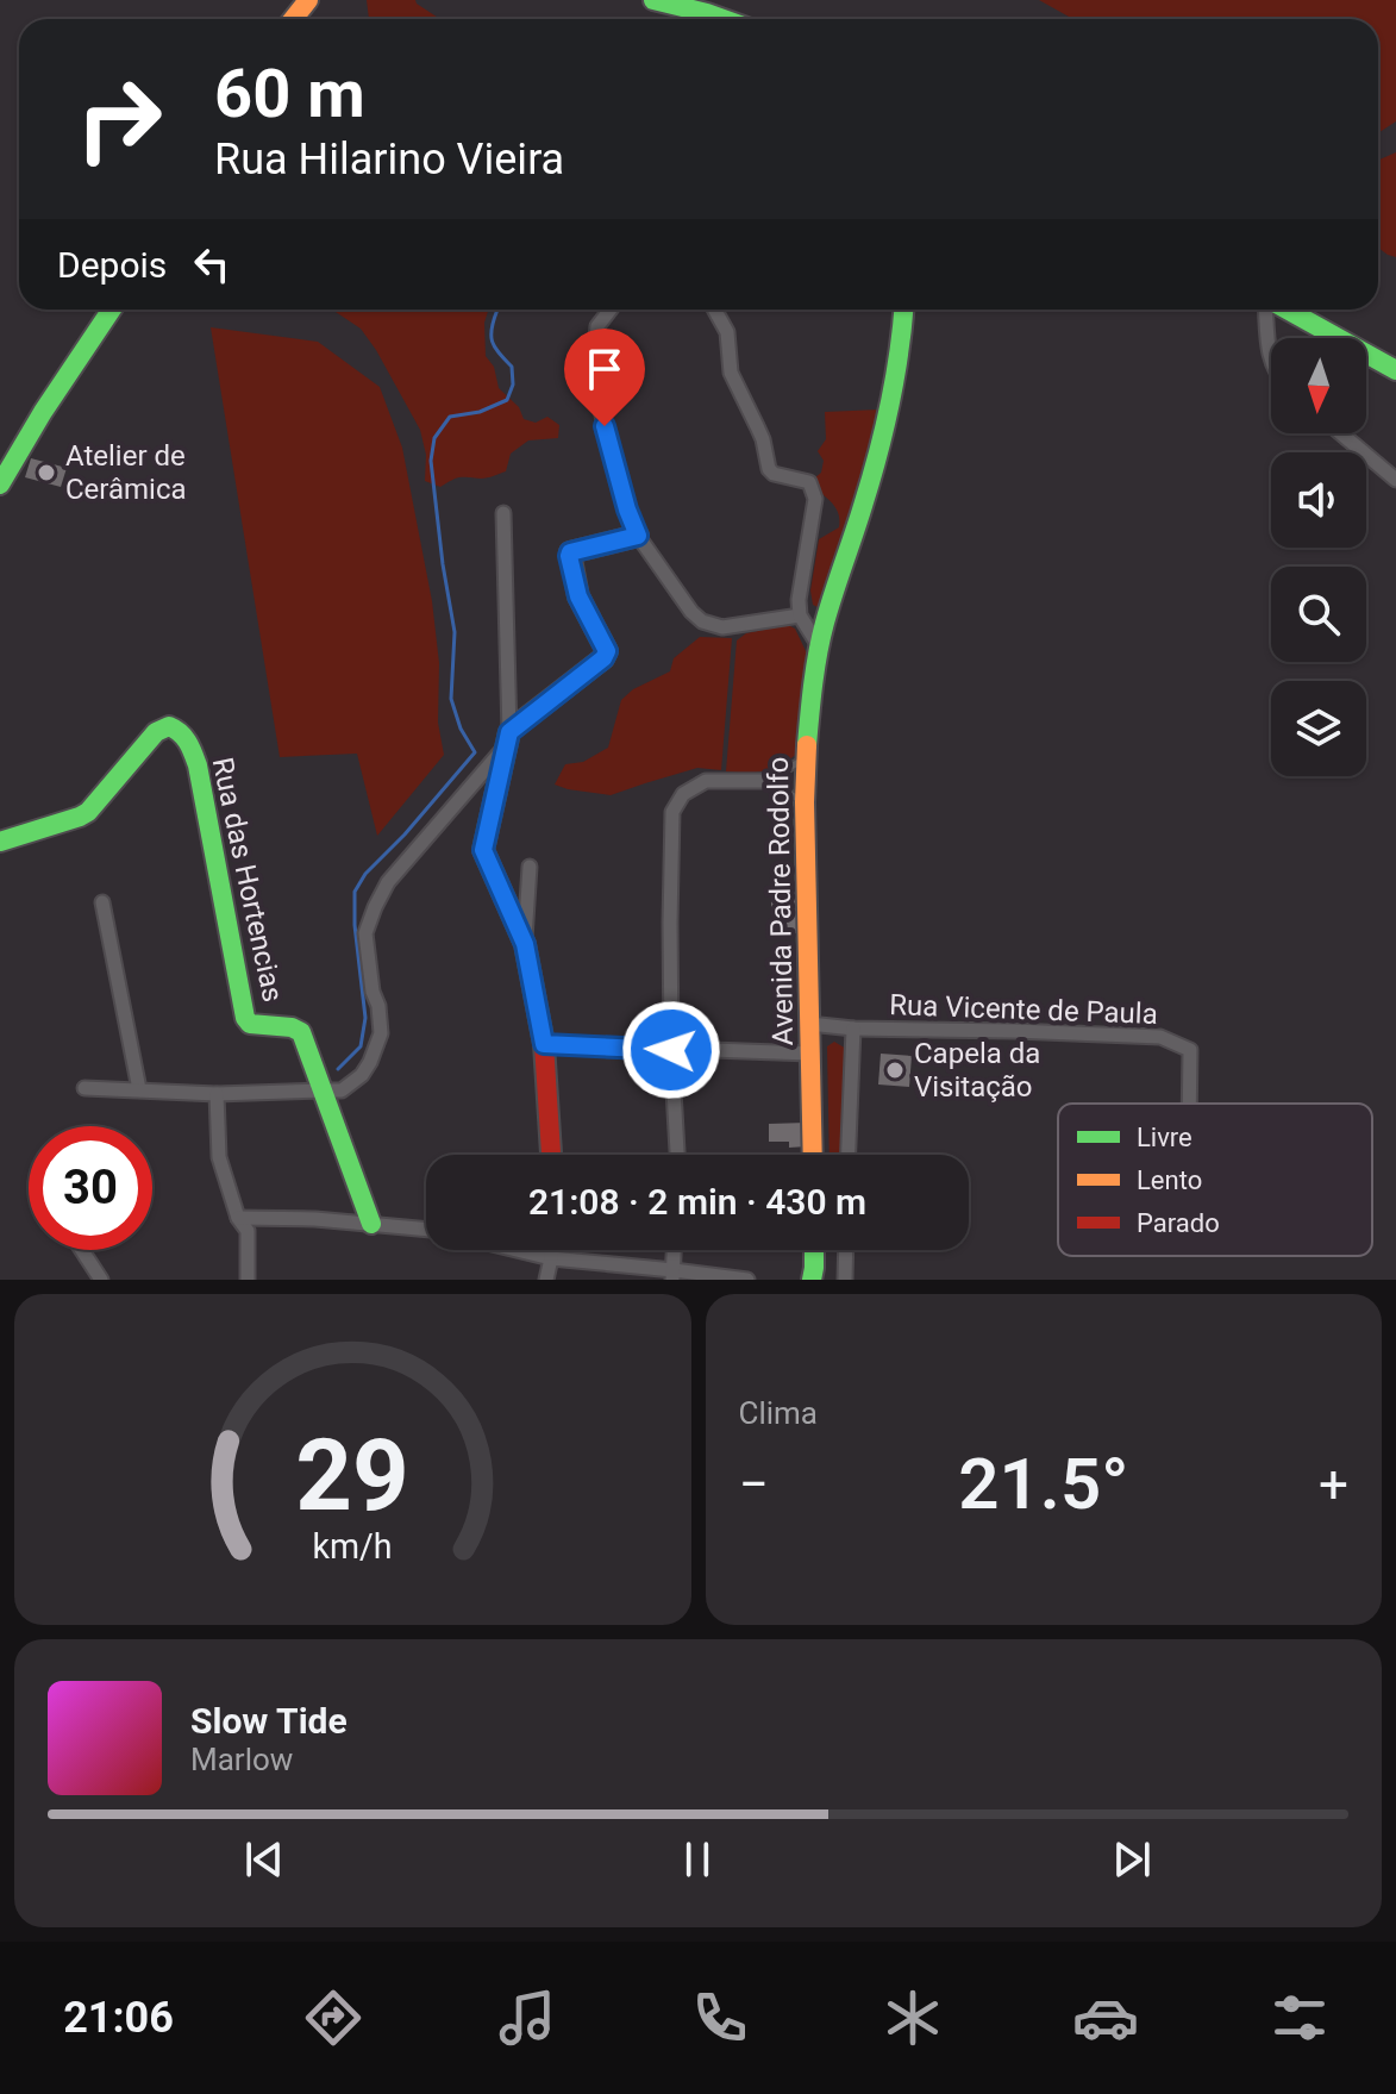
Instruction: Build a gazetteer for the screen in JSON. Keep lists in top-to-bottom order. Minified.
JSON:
{"streets":{"street":["Rua das Hortencias","Avenida Padre Rodolfo","Rua Vicente de Paula"]},"crossings":[["Avenida Padre Rodolfo","Rua Vicente de Paula"]],"places":["Atelier de Cerâmica","Capela da Visitação"],"legend":["Livre","Lento","Parado"],"north":"bottom","page":{"turn":["60 m","Rua Hilarino Vieira"],"then":"Depois","limit":"30","trip":"21:08 · 2 min · 430 m","tile":"Clima","heat":["−","21.5°","+"],"song":["Slow Tide","Marlow"],"tabs":"21:06","gauge":["29","km/h"]}}
